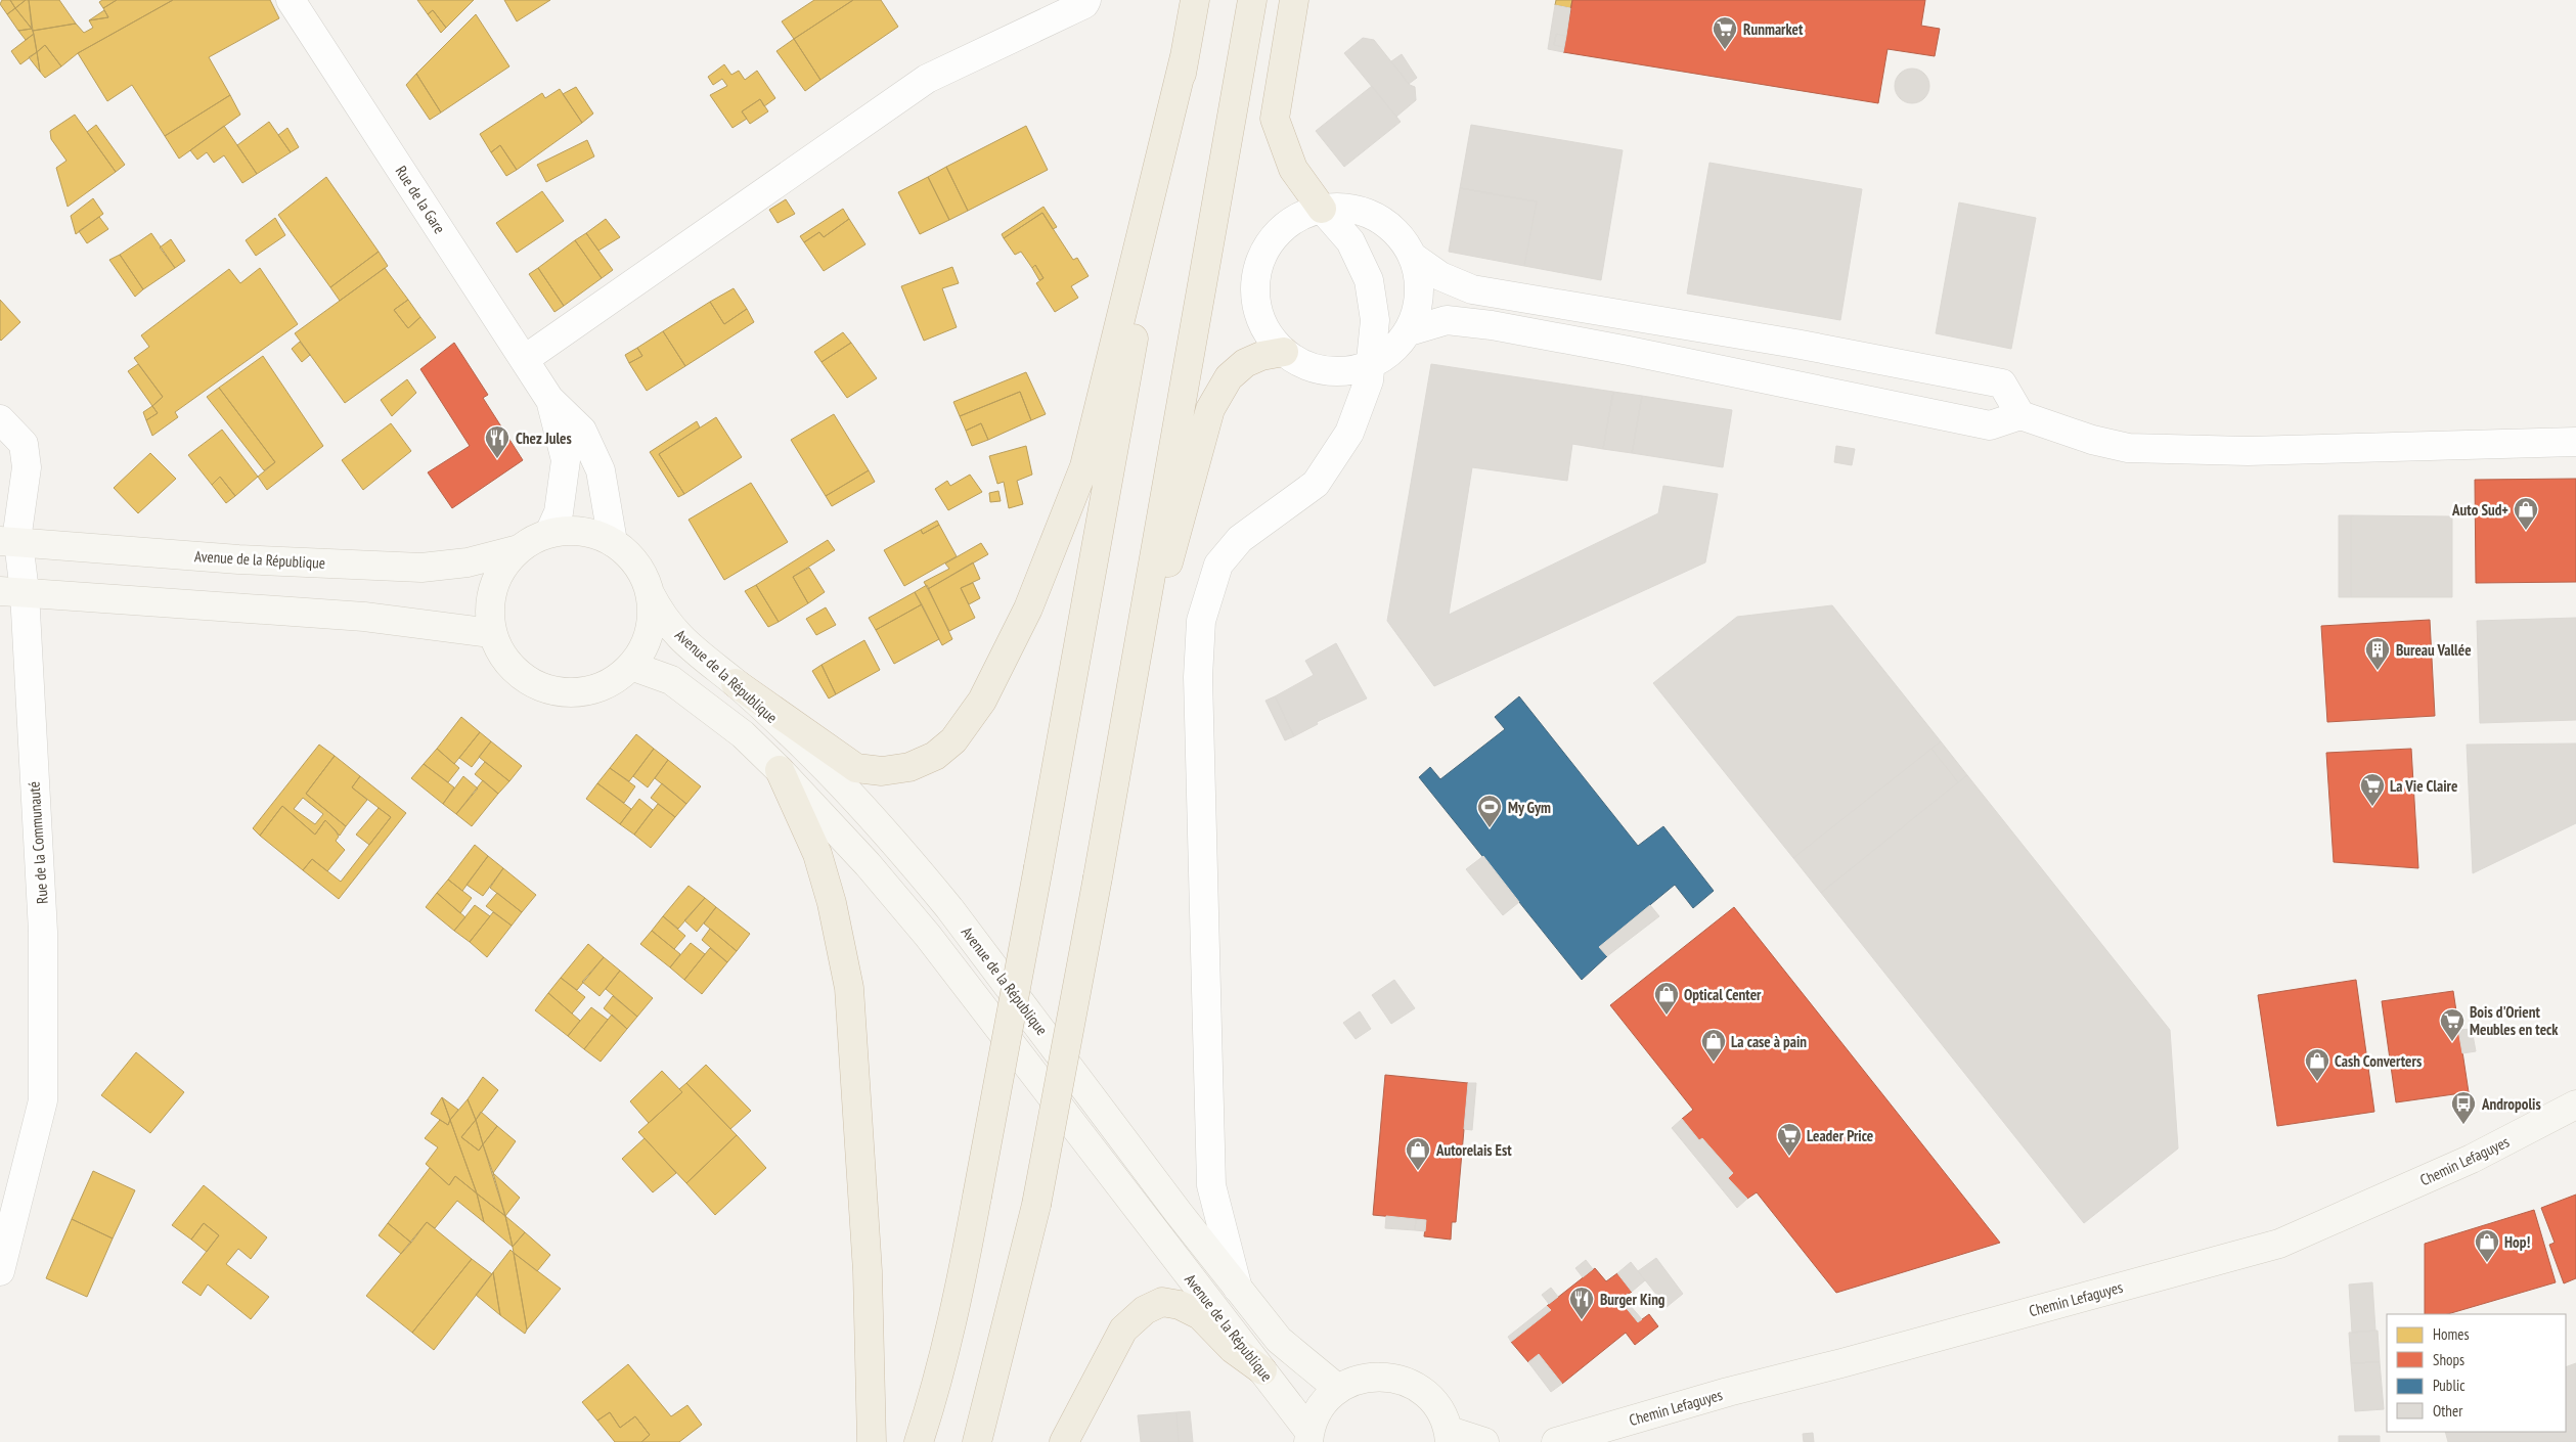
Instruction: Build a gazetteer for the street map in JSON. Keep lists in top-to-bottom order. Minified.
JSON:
{"streets":{"main road":["Avenue de la République","Chemin Lefaguyes"],"street":["Rue de la Gare","Rue de la Communauté"]},"crossings":[["Rue de la Gare","Avenue de la République"],["Avenue de la République","Rue de la Communauté"]],"places":{"supermarket":["Runmarket","La Vie Claire","Bois d'Orient Meubles en teck","Leader Price"],"restaurant":["Chez Jules","Burger King"],"shop":["Auto Sud+","Optical Center","La case à pain","Cash Converters","Autorelais Est","Hop!"],"building":["Bureau Vallée"],"sports":["My Gym"],"bus stop":["Andropolis"]},"legend":["Homes","Shops","Public","Other"]}
